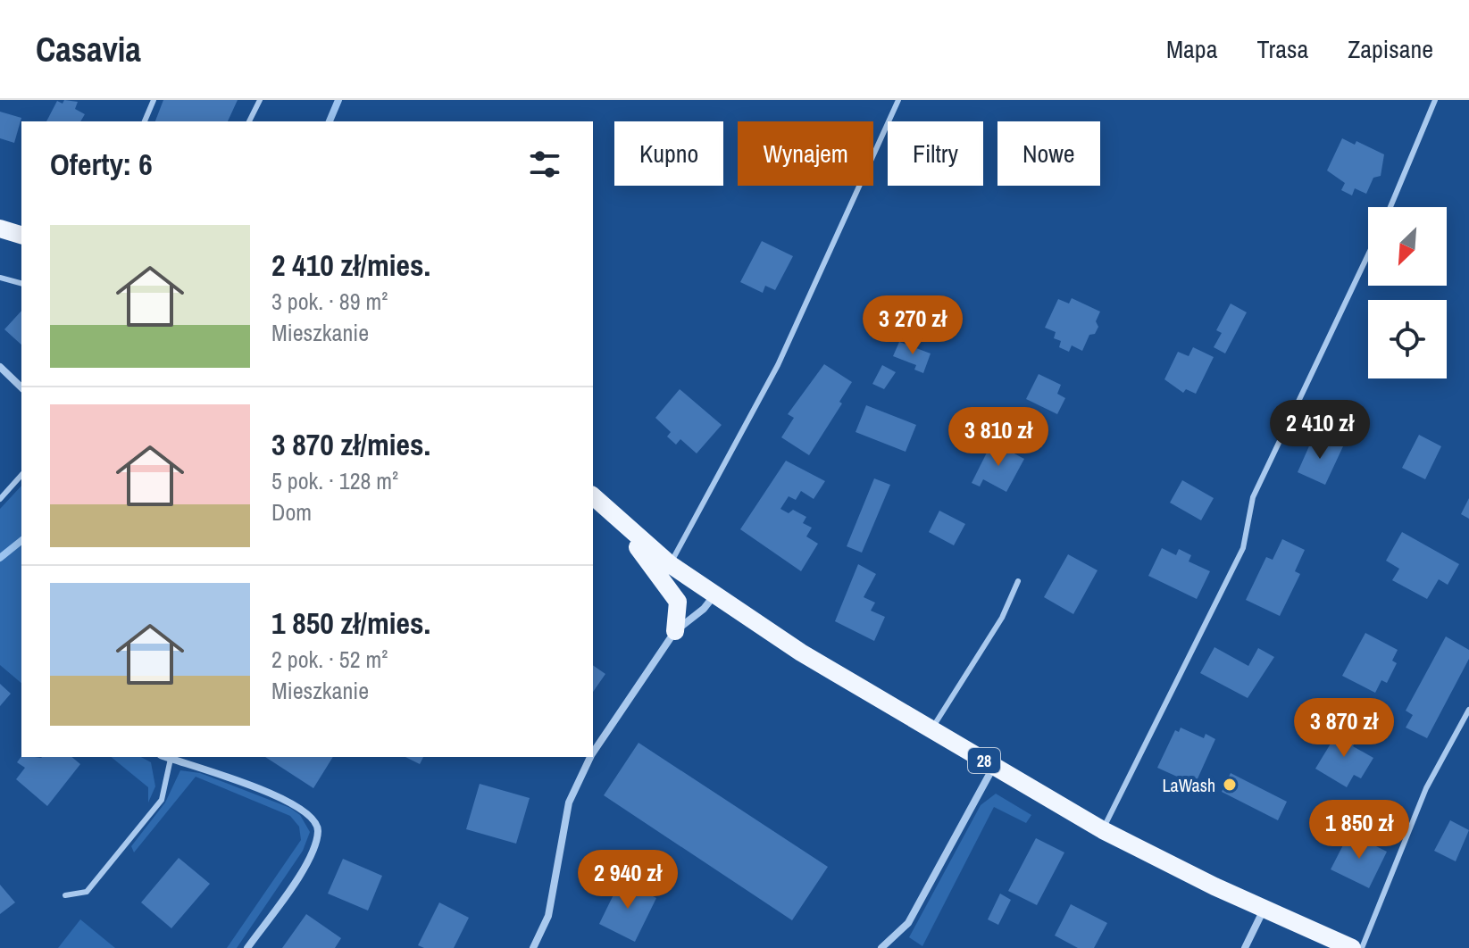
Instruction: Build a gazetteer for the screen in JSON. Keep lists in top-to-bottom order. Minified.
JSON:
{"streets":{"main road":["28"]},"places":["LaWash"],"north":"bottom left","page":{"header":"Casavia","nav":["Mapa","Trasa","Zapisane"],"chip":["Kupno","Wynajem","Filtry","Nowe"],"heading":"Oferty: 6","list":[{"name":"2 410 zł/mies.","note":"3 pok. · 89 m² · Mieszkanie"},{"name":"3 870 zł/mies.","note":"5 pok. · 128 m² · Dom"},{"name":"1 850 zł/mies.","note":"2 pok. · 52 m² · Mieszkanie"}],"price":["3 270 zł","2 410 zł","3 810 zł","3 870 zł","1 850 zł","2 940 zł"]}}
